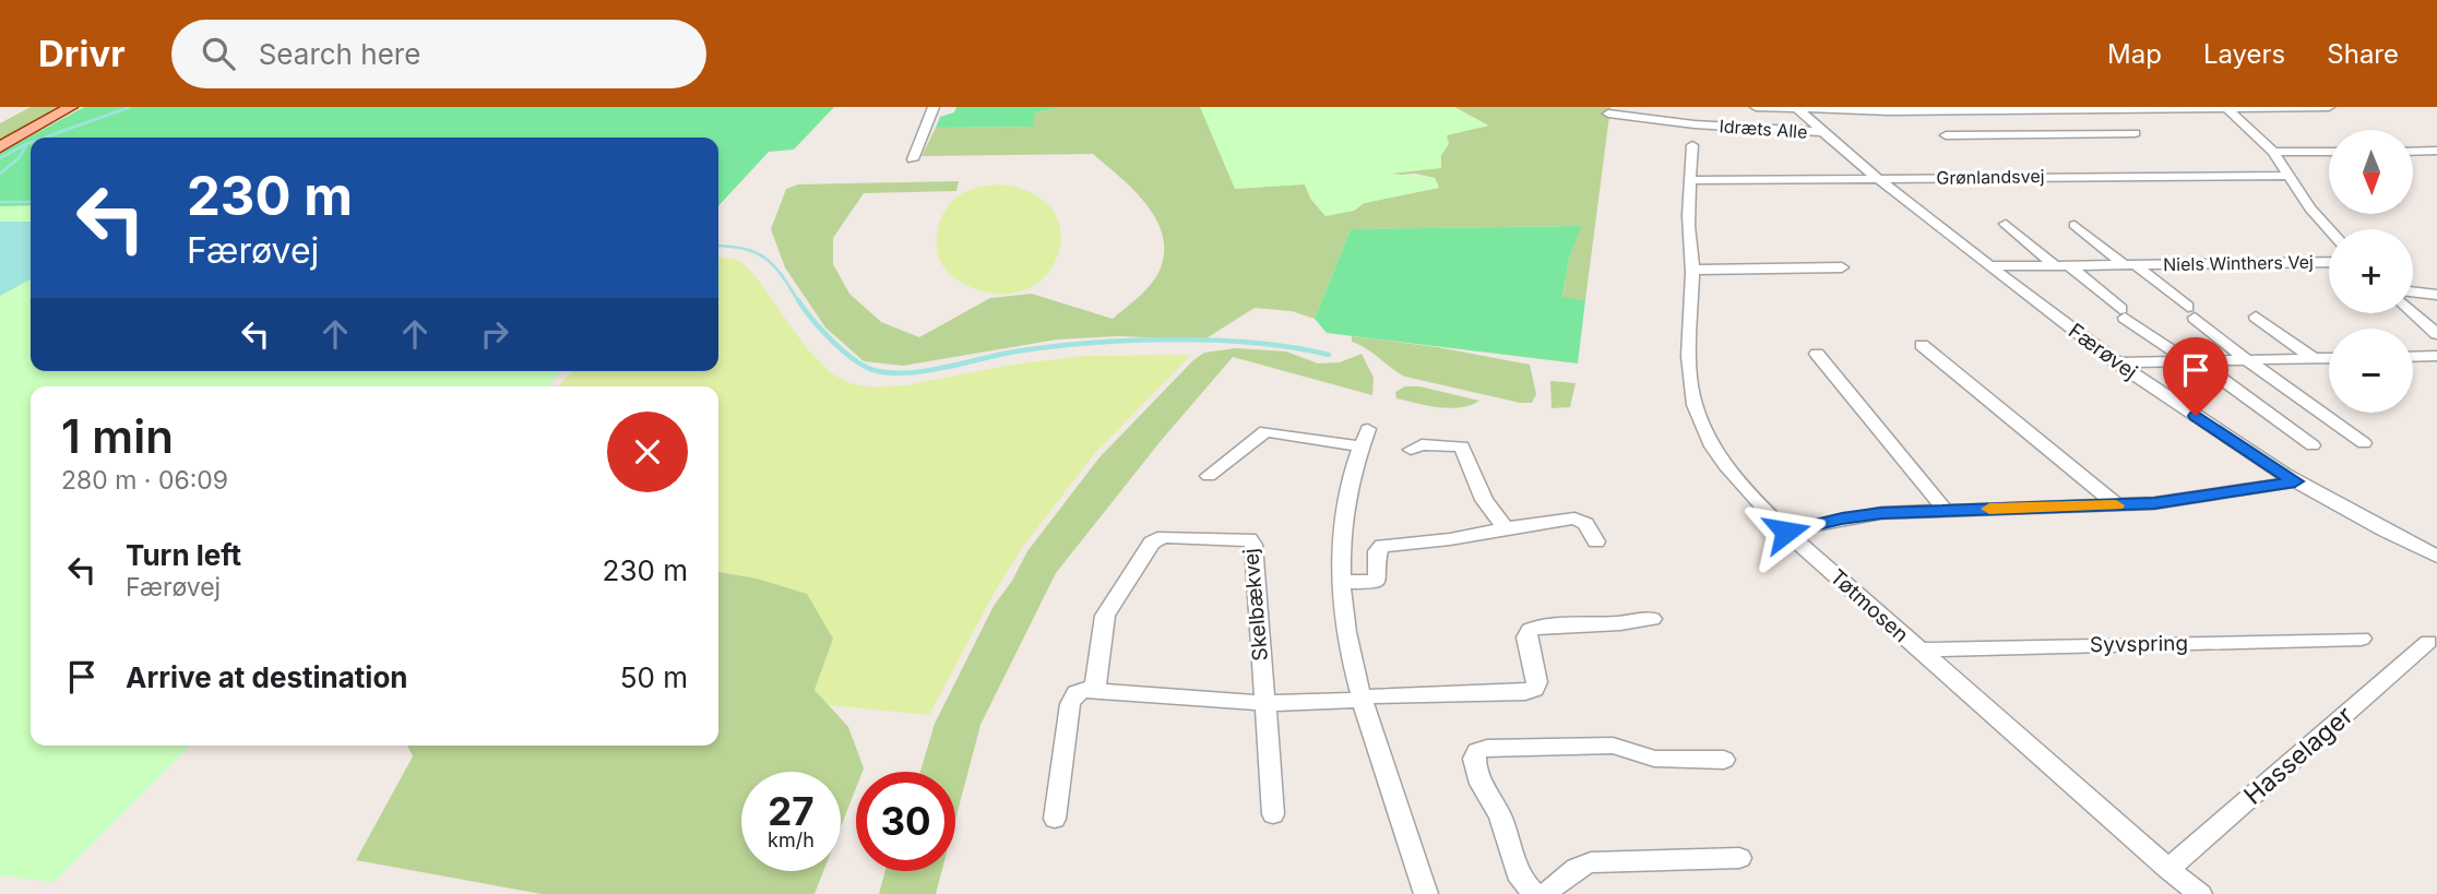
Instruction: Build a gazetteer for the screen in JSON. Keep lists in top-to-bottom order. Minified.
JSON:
{"streets":{"street":["Idræts Alle","Grønlandsvej","Niels Winthers Vej","Færøvej","Skelbækvej","Tøtmosen","Syvspring","Hasselager"]},"crossings":[["Idræts Alle","Færøvej"],["Grønlandsvej","Færøvej"],["Grønlandsvej","Tøtmosen"],["Niels Winthers Vej","Færøvej"],["Tøtmosen","Syvspring"],["Tøtmosen","Hasselager"]],"north":"bottom","page":{"header":"Drivr","search":"Search here","nav":["Map","Layers","Share"],"map_buttons":["+","−"],"turn":["230 m","Færøvej"],"heading":["1 min","280 m · 06:09"],"list":[{"name":"Turn left","note":"Færøvej","value":"230 m"},{"name":"Arrive at destination","value":"50 m"}],"speed":"27 km/h","limit":"30"}}
